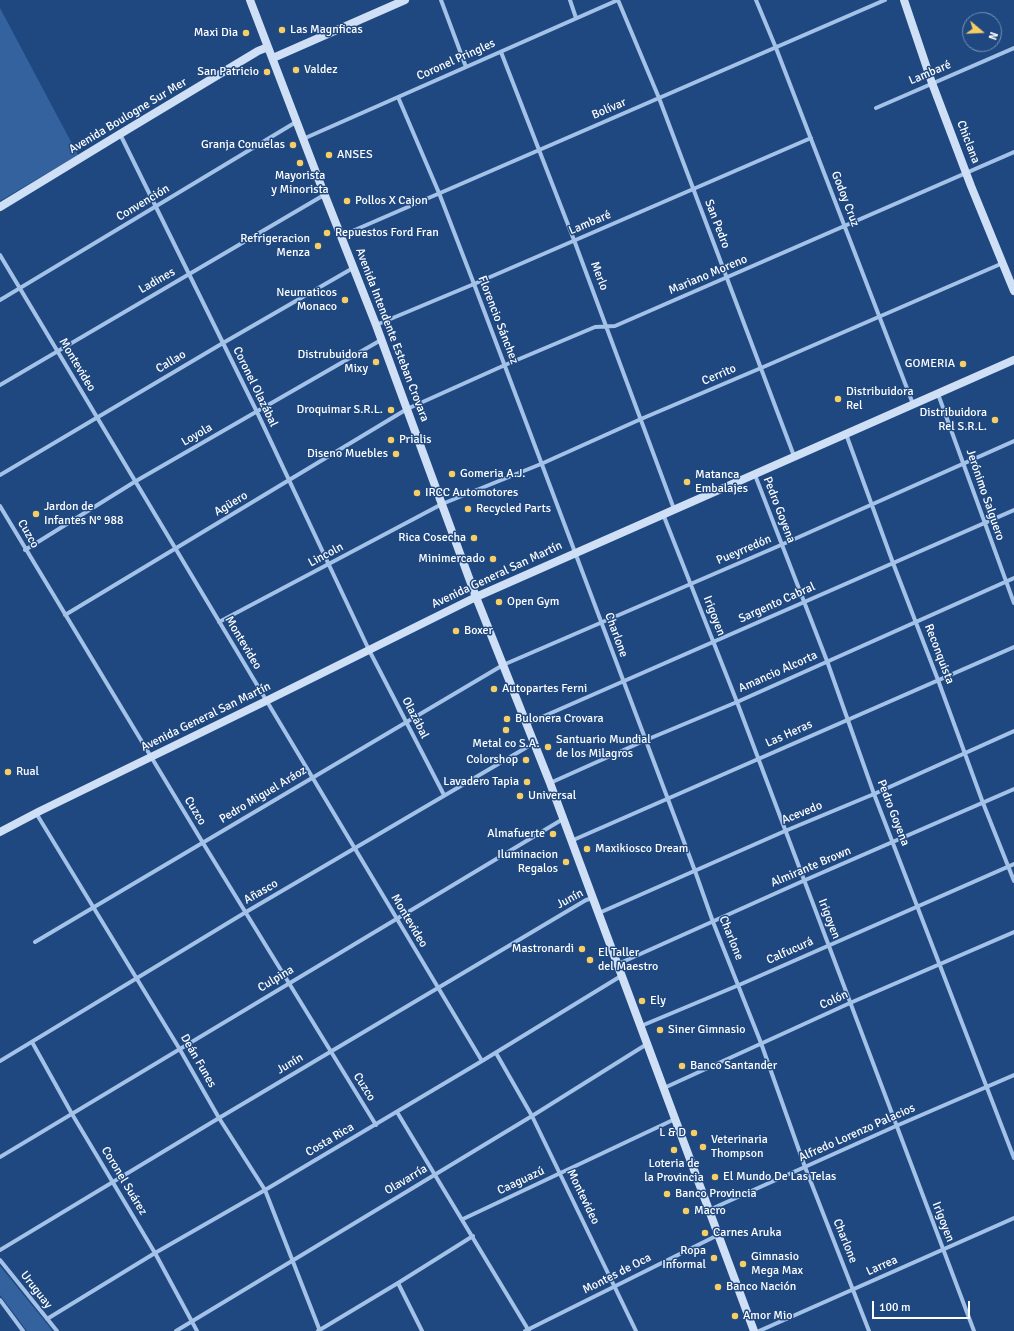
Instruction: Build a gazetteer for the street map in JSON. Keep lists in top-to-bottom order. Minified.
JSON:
{"streets":{"main road":["Avenida Boulogne Sur Mer","Chiclana","Avenida Intendente Esteban Crovara","Avenida General San Martín"],"street":["Coronel Pringles","Lambaré","Bolívar","Godoy Cruz","Convención","San Pedro","Mariano Moreno","Merlo","Ladines","Florencio Sánchez","Callao","Montevideo","Cerrito","Coronel Olazábal","Loyola","Jerónimo Salguero","Agüero","Pedro Goyena","Cuzco","Pueyrredón","Lincoln","Sargento Cabral","Irigoyen","Charlone","Reconquista","Amancio Alcorta","Olazábal","Las Heras","Pedro Miguel Aráoz","Acevedo","Almirante Brown","Añasco","Junín","Calfucurá","Culpina","Colón","Deán Funes","Alfredo Lorenzo Palacios","Costa Rica","Olavarría","Coronel Suárez","Caaguazú","Larrea","Montes de Oca","Uruguay"]},"crossings":[["Coronel Pringles","San Pedro"],["Coronel Pringles","Merlo"],["Coronel Pringles","Florencio Sánchez"],["Coronel Pringles","Avenida Intendente Esteban Crovara"],["Lambaré","Chiclana"],["Lambaré","Godoy Cruz"],["Lambaré","San Pedro"],["Lambaré","Merlo"],["Lambaré","Florencio Sánchez"],["Lambaré","Avenida Intendente Esteban Crovara"],["Bolívar","Godoy Cruz"],["Bolívar","San Pedro"],["Bolívar","Merlo"],["Bolívar","Florencio Sánchez"],["Bolívar","Avenida Intendente Esteban Crovara"],["Avenida Boulogne Sur Mer","Avenida Intendente Esteban Crovara"],["Avenida Boulogne Sur Mer","Coronel Olazábal"],["Chiclana","Mariano Moreno"],["Chiclana","Cerrito"],["Godoy Cruz","Mariano Moreno"],["Godoy Cruz","Cerrito"],["Godoy Cruz","Avenida General San Martín"],["Convención","Avenida Intendente Esteban Crovara"],["Convención","Montevideo"],["Convención","Coronel Olazábal"],["San Pedro","Mariano Moreno"],["San Pedro","Cerrito"],["San Pedro","Avenida General San Martín"],["Mariano Moreno","Merlo"],["Mariano Moreno","Florencio Sánchez"],["Mariano Moreno","Avenida Intendente Esteban Crovara"],["Mariano Moreno","Agüero"],["Merlo","Cerrito"],["Merlo","Avenida General San Martín"],["Ladines","Avenida Intendente Esteban Crovara"],["Ladines","Montevideo"],["Ladines","Coronel Olazábal"],["Florencio Sánchez","Cerrito"],["Florencio Sánchez","Avenida General San Martín"],["Florencio Sánchez","Charlone"],["Avenida Intendente Esteban Crovara","Callao"],["Avenida Intendente Esteban Crovara","Cerrito"],["Avenida Intendente Esteban Crovara","Loyola"],["Avenida Intendente Esteban Crovara","Agüero"],["Avenida Intendente Esteban Crovara","Pueyrredón"],["Avenida Intendente Esteban Crovara","Lincoln"],["Avenida Intendente Esteban Crovara","Avenida General San Martín"],["Avenida Intendente Esteban Crovara","Sargento Cabral"],["Avenida Intendente Esteban Crovara","Amancio Alcorta"],["Avenida Intendente Esteban Crovara","Las Heras"],["Avenida Intendente Esteban Crovara","Pedro Miguel Aráoz"],["Avenida Intendente Esteban Crovara","Acevedo"],["Avenida Intendente Esteban Crovara","Almirante Brown"],["Avenida Intendente Esteban Crovara","Añasco"],["Avenida Intendente Esteban Crovara","Junín"],["Avenida Intendente Esteban Crovara","Calfucurá"],["Avenida Intendente Esteban Crovara","Culpina"],["Avenida Intendente Esteban Crovara","Colón"],["Avenida Intendente Esteban Crovara","Alfredo Lorenzo Palacios"],["Avenida Intendente Esteban Crovara","Costa Rica"],["Avenida Intendente Esteban Crovara","Olavarría"],["Avenida Intendente Esteban Crovara","Caaguazú"],["Avenida Intendente Esteban Crovara","Montes de Oca"],["Callao","Montevideo"],["Callao","Coronel Olazábal"],["Montevideo","Loyola"],["Montevideo","Agüero"],["Montevideo","Lincoln"],["Montevideo","Avenida General San Martín"],["Montevideo","Pedro Miguel Aráoz"],["Montevideo","Añasco"],["Montevideo","Junín"],["Montevideo","Culpina"],["Montevideo","Costa Rica"],["Montevideo","Olavarría"],["Montevideo","Caaguazú"],["Montevideo","Montes de Oca"],["Cerrito","Lincoln"],["Coronel Olazábal","Loyola"],["Coronel Olazábal","Agüero"],["Coronel Olazábal","Lincoln"],["Coronel Olazábal","Avenida General San Martín"],["Coronel Olazábal","Olazábal"],["Loyola","Cuzco"],["Jerónimo Salguero","Pueyrredón"],["Jerónimo Salguero","Avenida General San Martín"],["Jerónimo Salguero","Sargento Cabral"],["Jerónimo Salguero","Amancio Alcorta"],["Agüero","Cuzco"],["Pedro Goyena","Pueyrredón"],["Pedro Goyena","Avenida General San Martín"],["Pedro Goyena","Sargento Cabral"],["Pedro Goyena","Amancio Alcorta"],["Pedro Goyena","Las Heras"],["Pedro Goyena","Acevedo"],["Pedro Goyena","Almirante Brown"],["Pedro Goyena","Calfucurá"],["Pedro Goyena","Colón"],["Pedro Goyena","Alfredo Lorenzo Palacios"],["Cuzco","Avenida General San Martín"],["Cuzco","Pedro Miguel Aráoz"],["Cuzco","Añasco"],["Cuzco","Junín"],["Cuzco","Culpina"],["Cuzco","Costa Rica"],["Pueyrredón","Irigoyen"],["Pueyrredón","Charlone"],["Pueyrredón","Reconquista"],["Pueyrredón","Pedro Miguel Aráoz"],["Avenida General San Martín","Irigoyen"],["Avenida General San Martín","Charlone"],["Avenida General San Martín","Reconquista"],["Avenida General San Martín","Olazábal"],["Avenida General San Martín","Deán Funes"],["Sargento Cabral","Irigoyen"],["Sargento Cabral","Charlone"],["Sargento Cabral","Reconquista"],["Irigoyen","Amancio Alcorta"],["Irigoyen","Las Heras"],["Irigoyen","Acevedo"],["Irigoyen","Almirante Brown"],["Irigoyen","Calfucurá"],["Irigoyen","Colón"],["Irigoyen","Alfredo Lorenzo Palacios"],["Irigoyen","Larrea"],["Charlone","Amancio Alcorta"],["Charlone","Las Heras"],["Charlone","Acevedo"],["Charlone","Almirante Brown"],["Charlone","Calfucurá"],["Charlone","Colón"],["Charlone","Alfredo Lorenzo Palacios"],["Charlone","Larrea"],["Reconquista","Amancio Alcorta"],["Reconquista","Las Heras"],["Reconquista","Acevedo"],["Reconquista","Almirante Brown"],["Reconquista","Calfucurá"],["Olazábal","Pedro Miguel Aráoz"],["Olazábal","Añasco"],["Pedro Miguel Aráoz","Deán Funes"],["Añasco","Deán Funes"],["Añasco","Coronel Suárez"],["Junín","Deán Funes"],["Junín","Coronel Suárez"],["Culpina","Deán Funes"],["Culpina","Coronel Suárez"],["Deán Funes","Costa Rica"],["Deán Funes","Olavarría"],["Costa Rica","Coronel Suárez"],["Costa Rica","Uruguay"],["Olavarría","Coronel Suárez"]],"places":["Las Magnficas","Maxi Dia","Valdez","San Patricio","Granja Conuelas","ANSES","Mayorista y Minorista","Pollos X Cajon","Repuestos Ford Fran","Refrigeracion Menza","Neumaticos Monaco","Distrubuidora Mixy","GOMERIA","Distribuidora Rel","Droquimar S.R.L.","Distribuidora Rel S.R.L.","Prialis","Diseno Muebles","Gomeria A.J.","Matanca Embalajes","IRCC Automotores","Recycled Parts","Jardon de Infantes N° 988","Rica Cosecha","Minimercado","Open Gym","Boxer","Autopartes Ferni","Bulonera Crovara","Metal co S.A.","Santuario Mundial de los Milagros","Colorshop","Rual","Lavadero Tapia","Universal","Almafuerte","Maxikiosco Dream","Iluminacion Regalos","Mastronardi","El Taller del Maestro","Ely","Siner Gimnasio","Banco Santander","L & D","Veterinaria Thompson","Loteria de la Provincia","El Mundo De Las Telas","Banco Provincia","Macro","Carnes Aruka","Ropa Informal","Gimnasio Mega Max","Banco Nación","Amor Mio"],"scale_bar":"100 m","north":"right"}
